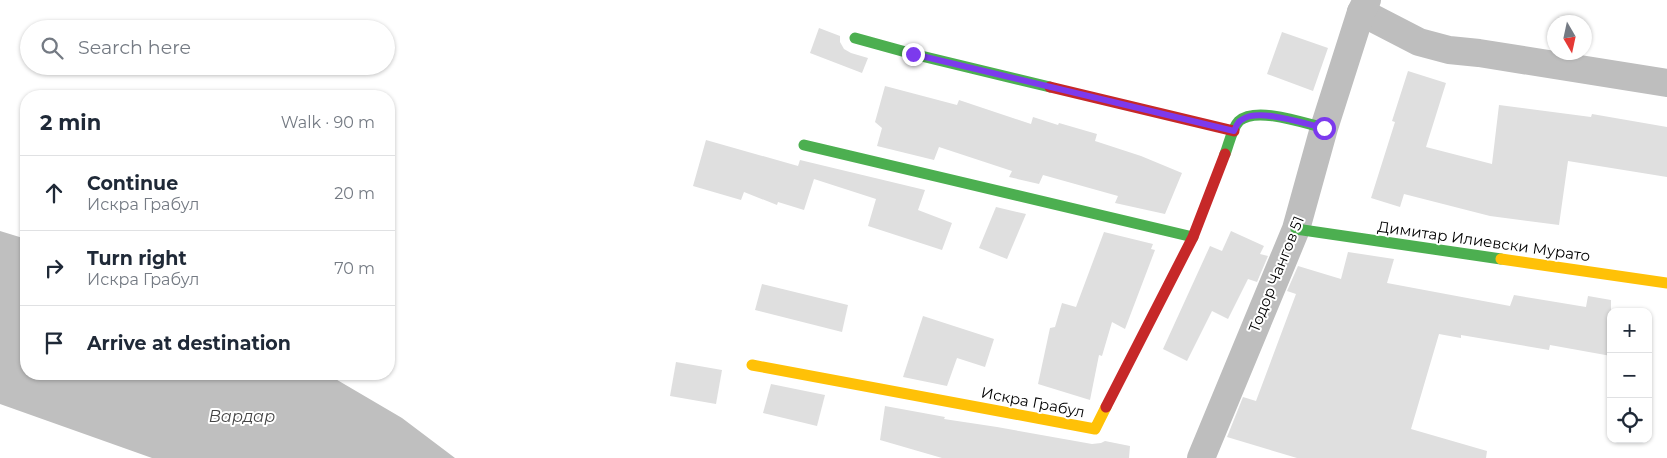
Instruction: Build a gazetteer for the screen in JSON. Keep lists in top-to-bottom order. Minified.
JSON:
{"streets":{"street":["Димитар Илиевски Мурато","Тодор Чангов 51","Искра Грабул"]},"crossings":[["Димитар Илиевски Мурато","Тодор Чангов 51"],["Тодор Чангов 51","Искра Грабул"]],"water":["Вардар"],"north":"bottom","page":{"search":"Search here","heading":["2 min","Walk · 90 m"],"list":[["Continue","Искра Грабул","20 m"],["Turn right","Искра Грабул","70 m"],"Arrive at destination"],"map_buttons":["+","−"]}}
